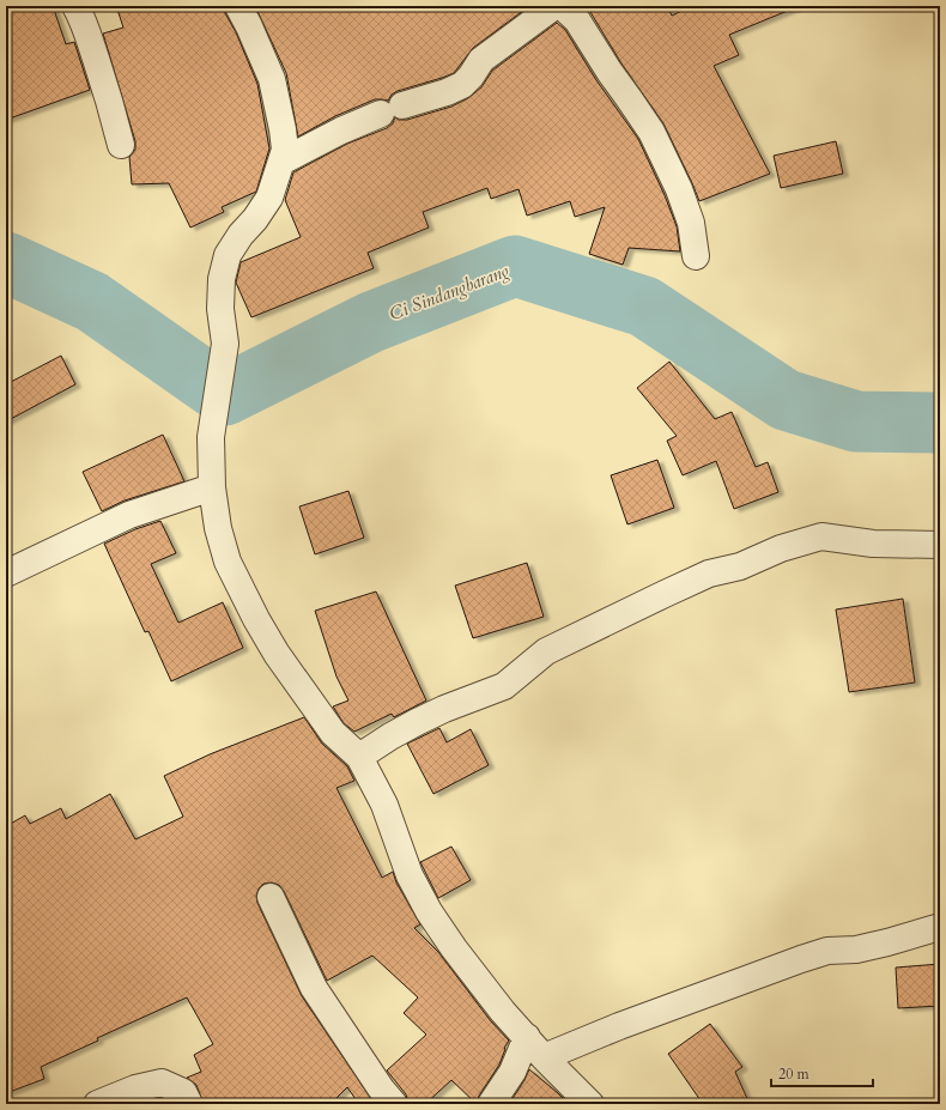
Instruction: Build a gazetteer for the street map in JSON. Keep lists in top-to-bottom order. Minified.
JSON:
{"water":["Ci Sindangbarang"],"scale_bar":"20 m"}
